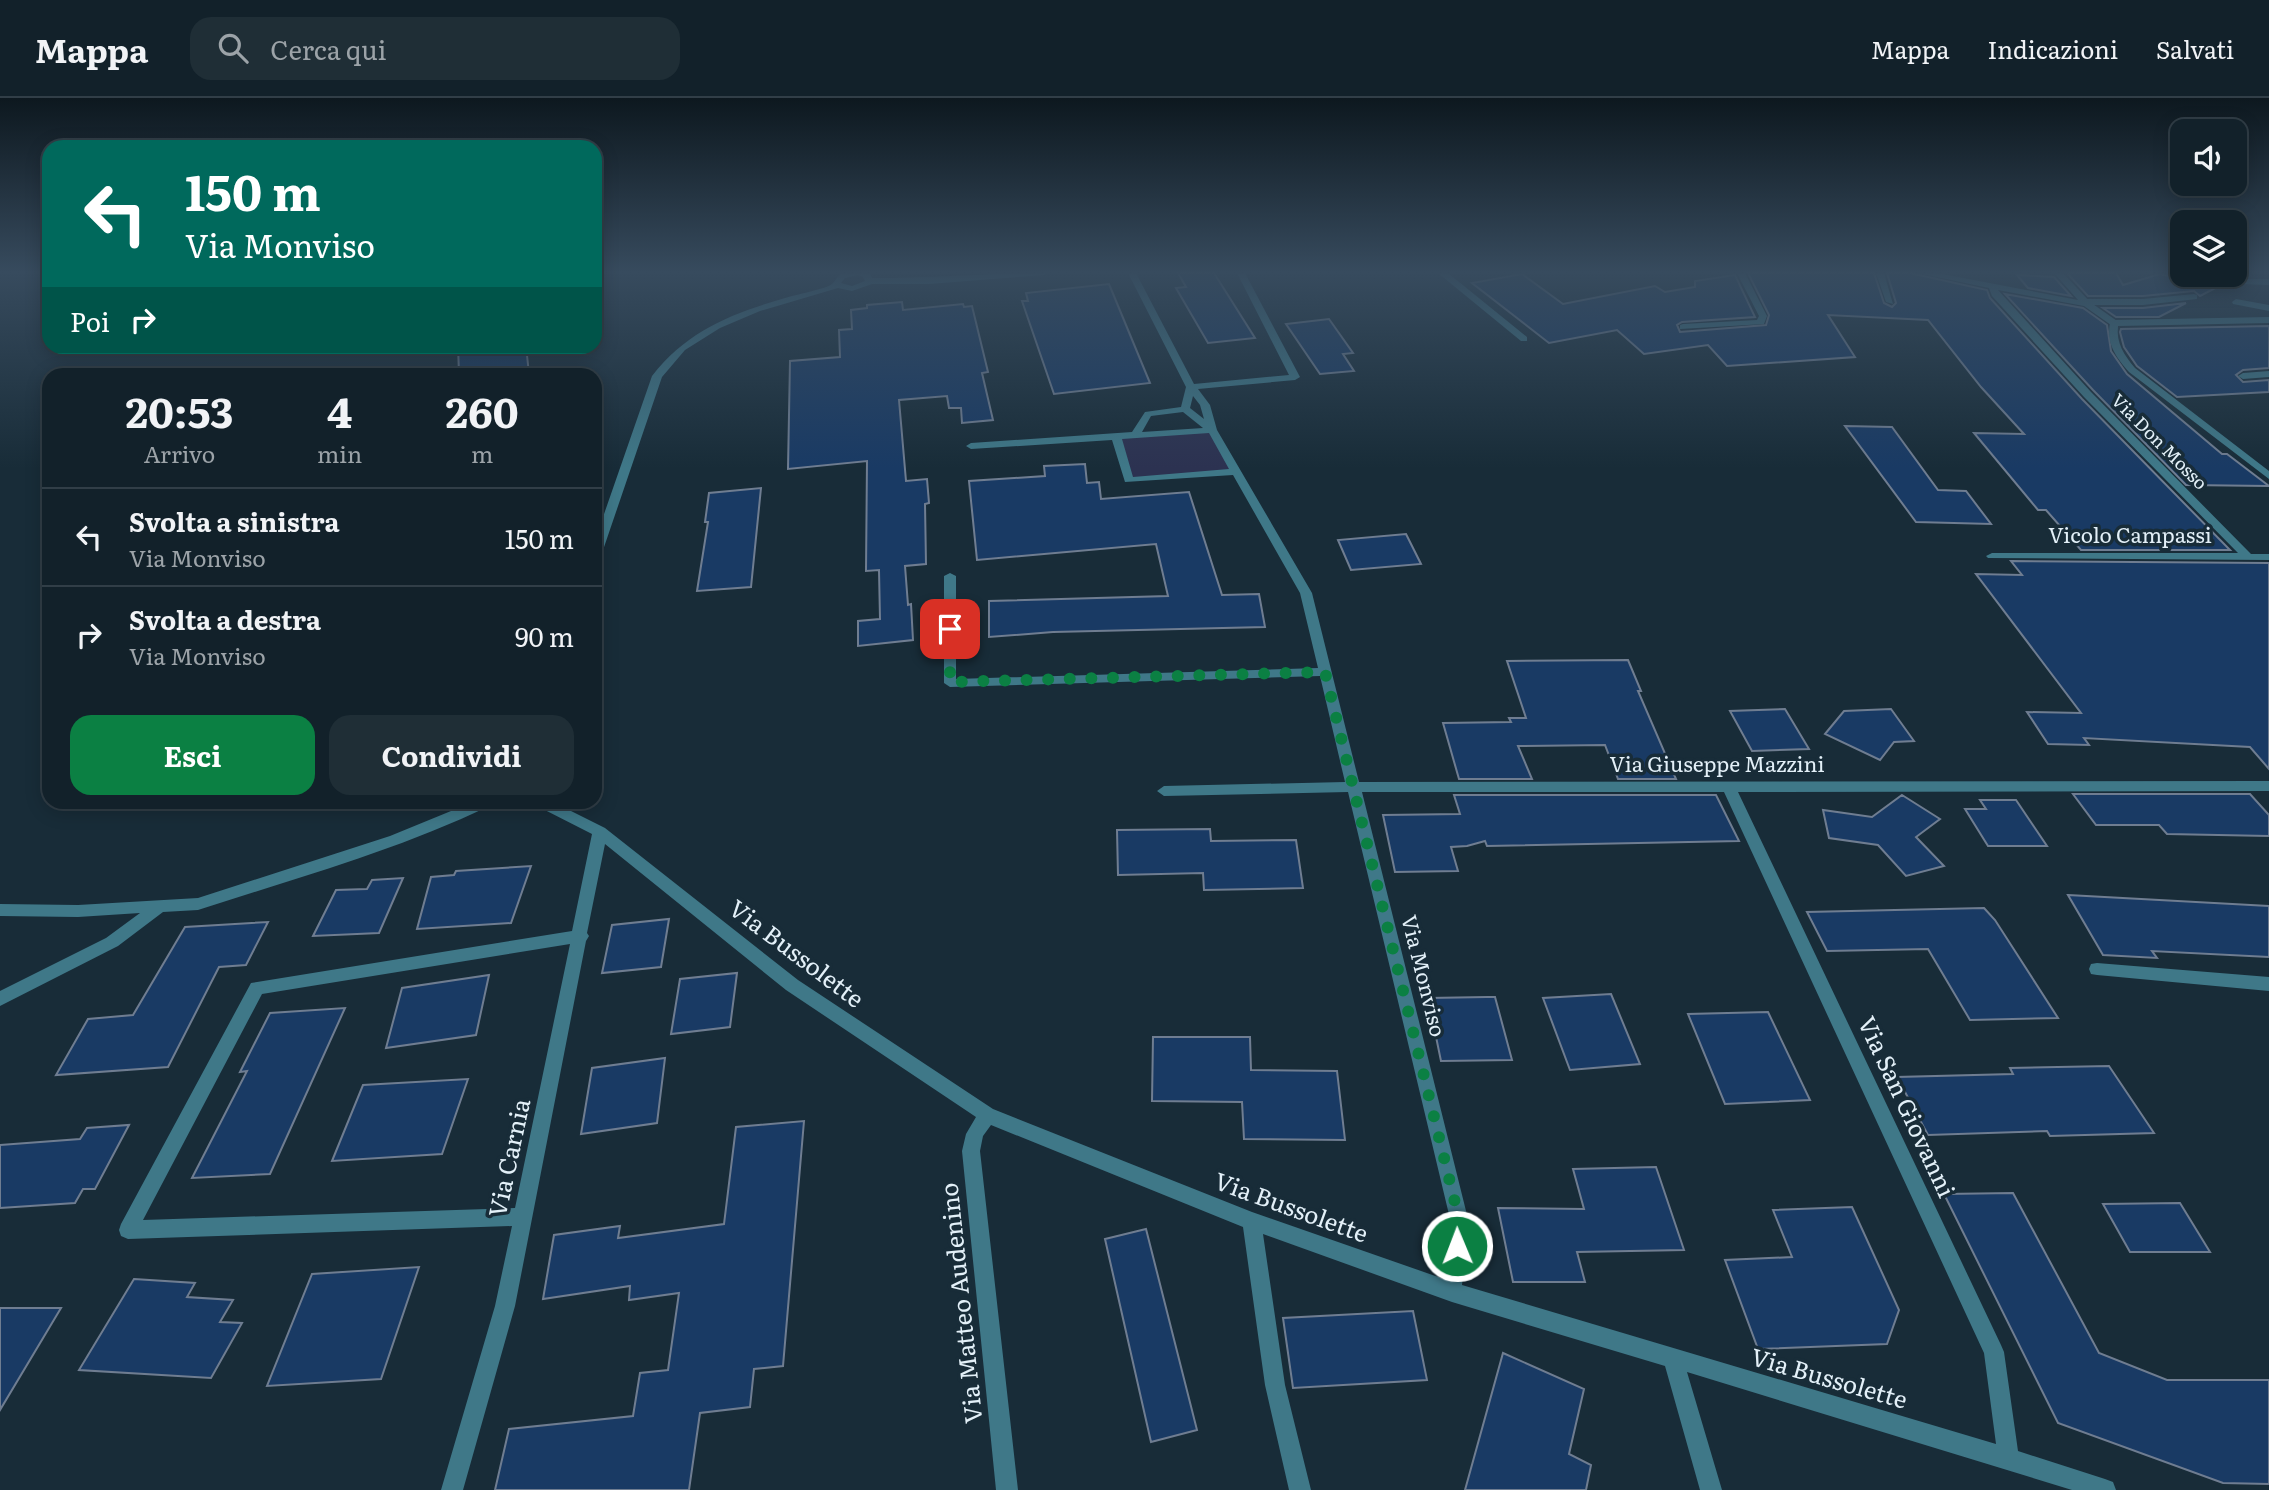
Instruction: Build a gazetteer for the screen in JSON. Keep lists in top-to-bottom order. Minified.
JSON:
{"streets":{"street":["Via Don Mosso","Vicolo Campassi","Via Giuseppe Mazzini","Via Bussolette","Via Monviso","Via San Giovanni","Via Carnia","Via Matteo Audenino"]},"crossings":[["Via Don Mosso","Vicolo Campassi"],["Via Giuseppe Mazzini","Via Monviso"],["Via Giuseppe Mazzini","Via San Giovanni"],["Via Bussolette","Via Monviso"],["Via Bussolette","Via San Giovanni"],["Via Bussolette","Via Carnia"],["Via Bussolette","Via Matteo Audenino"]],"page":{"header":"Mappa","search":"Cerca qui","nav":["Mappa","Indicazioni","Salvati"],"turn":["150 m","Via Monviso"],"then":"Poi","eta":["20:53","Arrivo","4","min","260","m"],"list":[{"name":"Svolta a sinistra","note":"Via Monviso","value":"150 m"},{"name":"Svolta a destra","note":"Via Monviso","value":"90 m"}],"buttons":["Esci","Condividi"]}}
